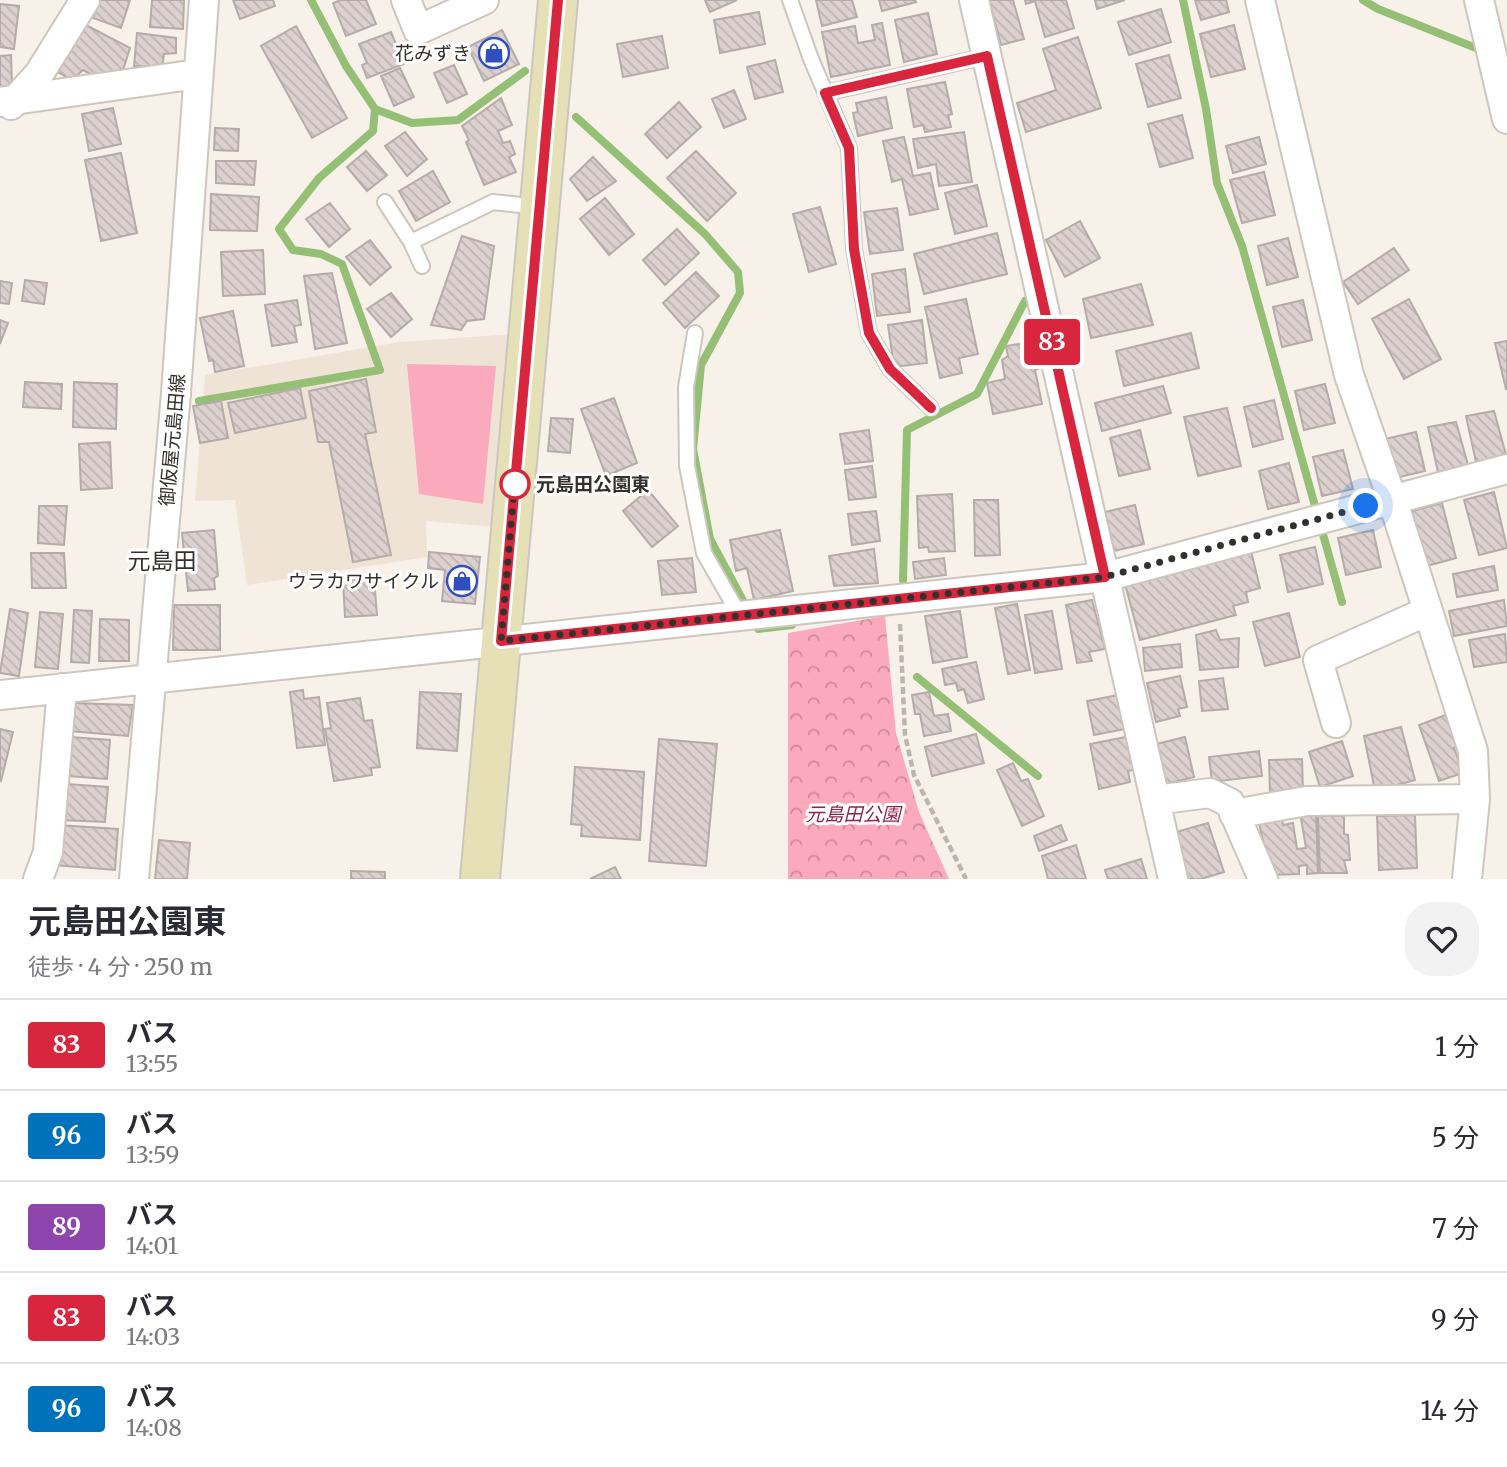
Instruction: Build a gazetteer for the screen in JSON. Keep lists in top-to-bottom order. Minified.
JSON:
{"streets":{"street":["御仮屋元島田線"]},"districts":["元島田"],"parks":["元島田公園"],"places":{"shop":["花みずき","ウラカワサイクル"],"other":["元島田公園東"]},"lines":["bus line 83"],"page":{"on_map":"83","heading":["元島田公園東","徒歩 · 4 分 · 250 m"],"list":[{"mark":"83","name":"バス","note":"13:55","value":"1 分"},{"mark":"96","name":"バス","note":"13:59","value":"5 分"},{"mark":"89","name":"バス","note":"14:01","value":"7 分"},{"mark":"83","name":"バス","note":"14:03","value":"9 分"},{"mark":"96","name":"バス","note":"14:08","value":"14 分"}]}}
